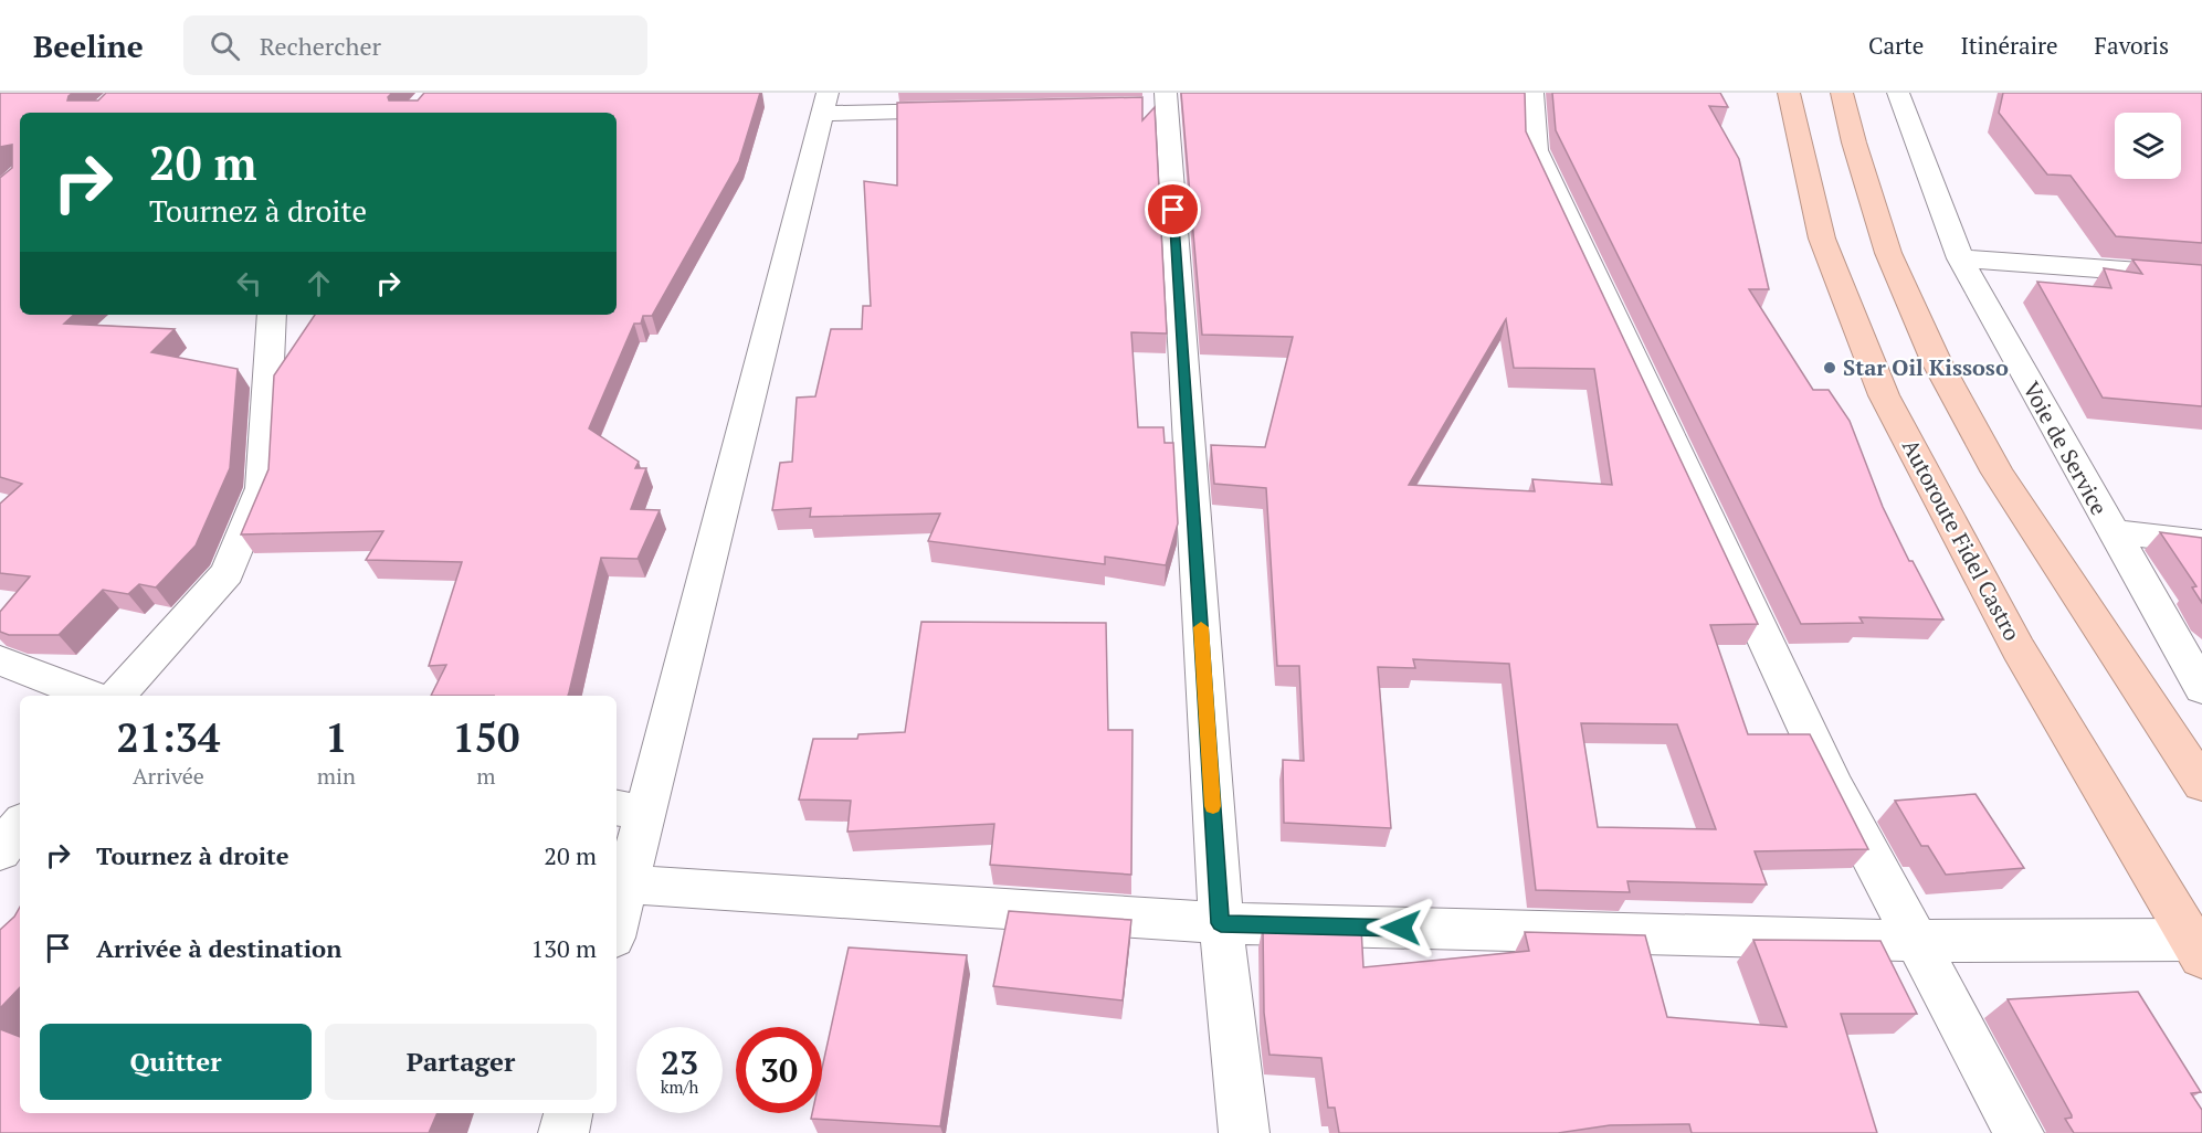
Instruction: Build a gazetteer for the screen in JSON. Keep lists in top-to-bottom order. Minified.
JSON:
{"streets":{"highway":["Autoroute Fidel Castro"],"street":["Voie de Service"]},"places":["Star Oil Kissoso"],"page":{"header":"Beeline","search":"Rechercher","nav":["Carte","Itinéraire","Favoris"],"turn":["20 m","Tournez à droite"],"eta":["21:34","Arrivée","1","min","150","m"],"list":[{"name":"Tournez à droite","value":"20 m"},{"name":"Arrivée à destination","value":"130 m"}],"buttons":["Quitter","Partager"],"speed":"23 km/h","limit":"30"}}
